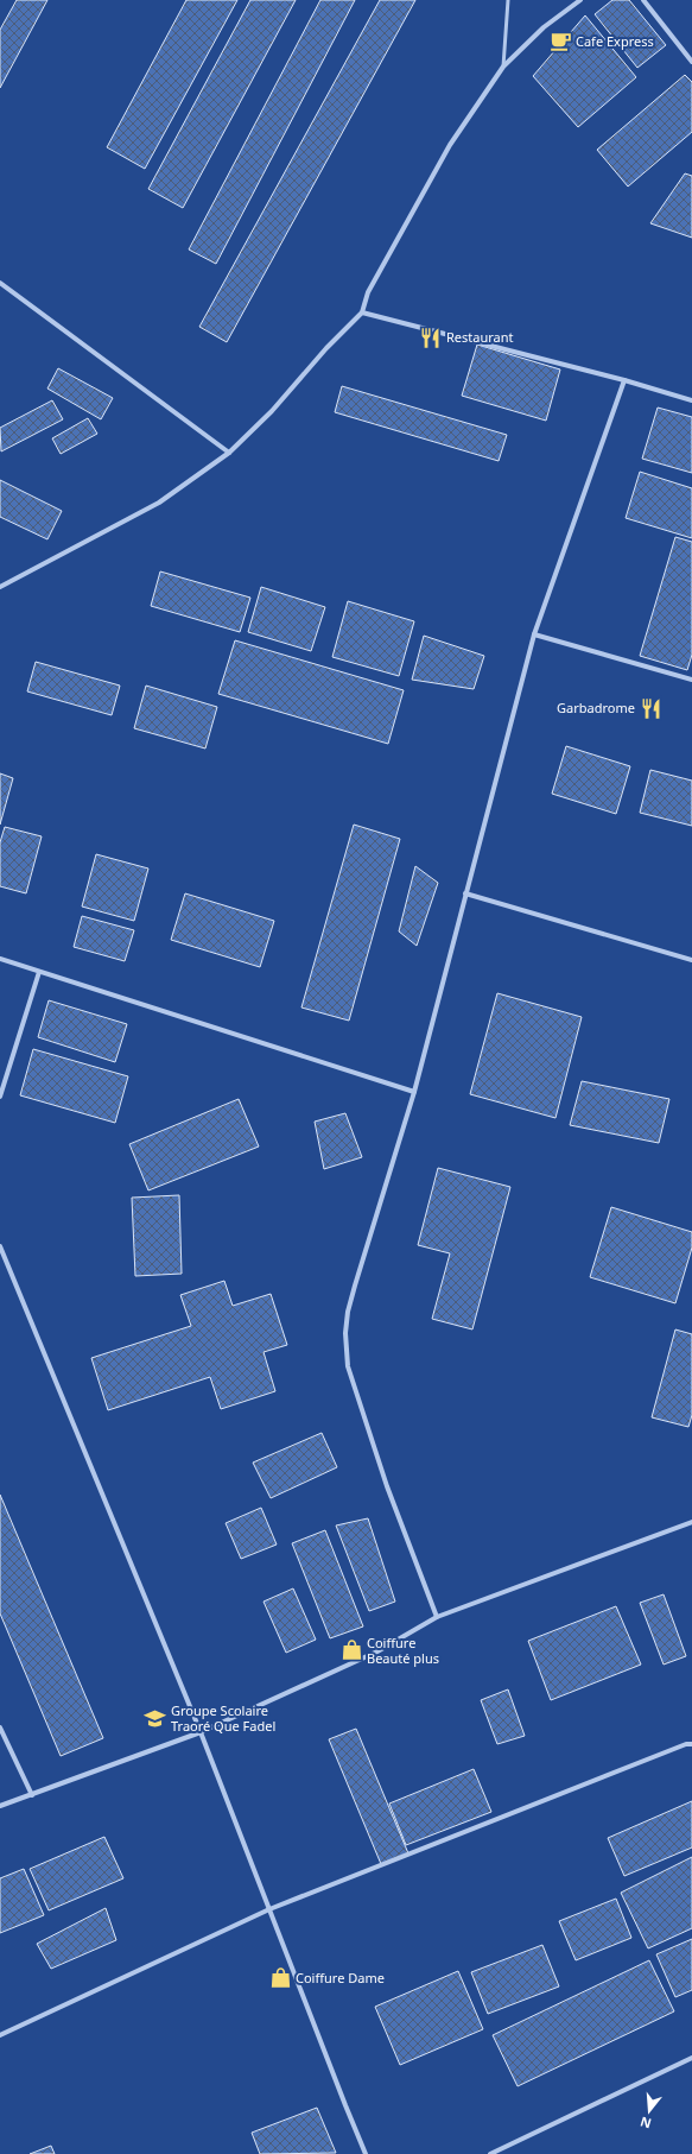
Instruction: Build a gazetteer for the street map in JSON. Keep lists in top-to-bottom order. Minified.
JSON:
{"places":{"cafe":["Cafe Express"],"restaurant":["Restaurant","Garbadrome"],"shop":["Coiffure Beauté plus","Coiffure Dame"],"school or university":["Groupe Scolaire Traoré Que Fadel"]},"north":"bottom"}
